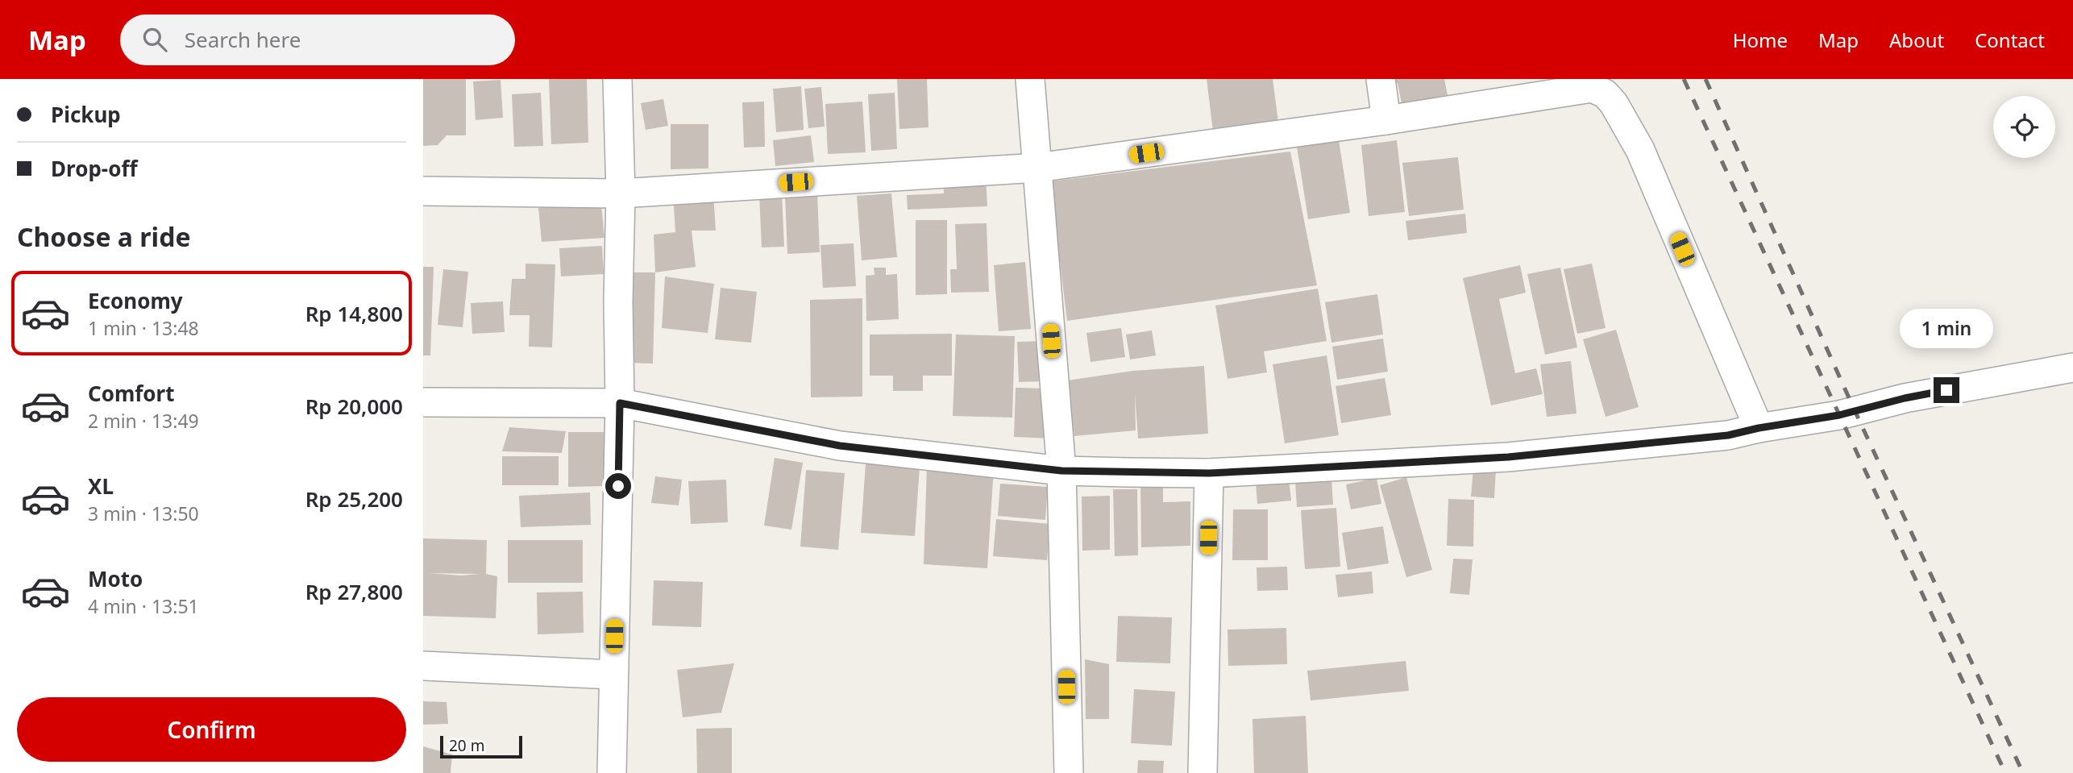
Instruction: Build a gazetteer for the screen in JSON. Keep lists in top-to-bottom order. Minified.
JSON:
{"scale_bar":"20 m","page":{"header":"Map","search":"Search here","nav":["Home","Map","About","Contact"],"banner":["Pickup","Drop-off"],"heading":"Choose a ride","list":[{"name":"Economy","note":"1 min · 13:48","value":"Rp 14,800"},{"name":"Comfort","note":"2 min · 13:49","value":"Rp 20,000"},{"name":"XL","note":"3 min · 13:50","value":"Rp 25,200"},{"name":"Moto","note":"4 min · 13:51","value":"Rp 27,800"}],"bubble":"1 min","buttons":"Confirm","scale":"20 m"}}
